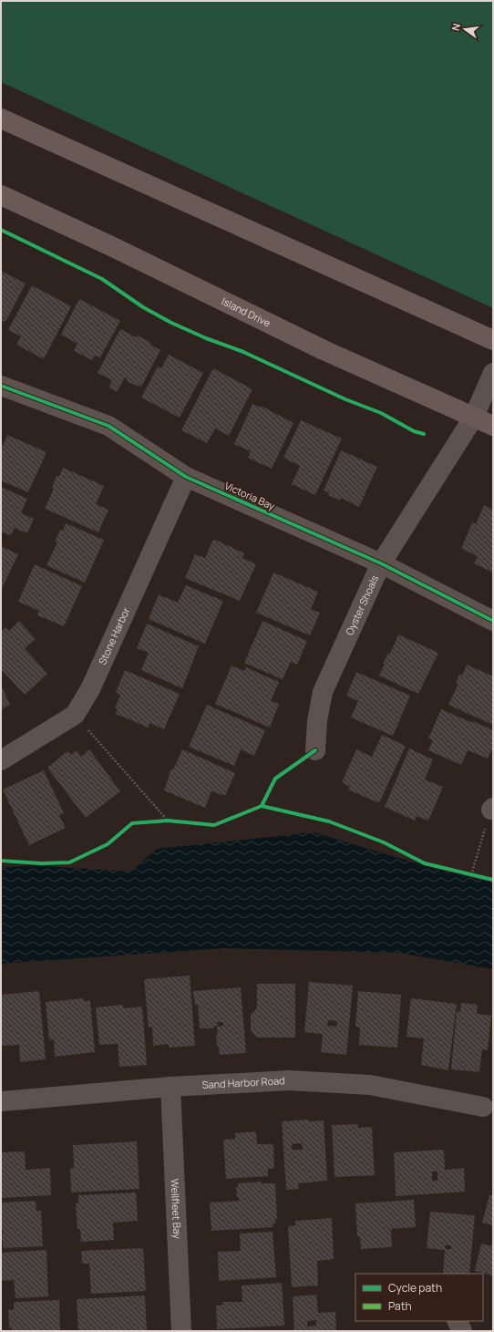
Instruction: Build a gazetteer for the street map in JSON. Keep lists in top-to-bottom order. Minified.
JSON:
{"streets":{"main road":["Island Drive"],"street":["Victoria Bay","Oyster Shoals","Stone Harbor","Sand Harbor Road","Wellfleet Bay"]},"crossings":[["Island Drive","Oyster Shoals"],["Victoria Bay","Oyster Shoals"],["Victoria Bay","Stone Harbor"],["Sand Harbor Road","Wellfleet Bay"]],"legend":["Cycle path","Path"],"north":"left"}
